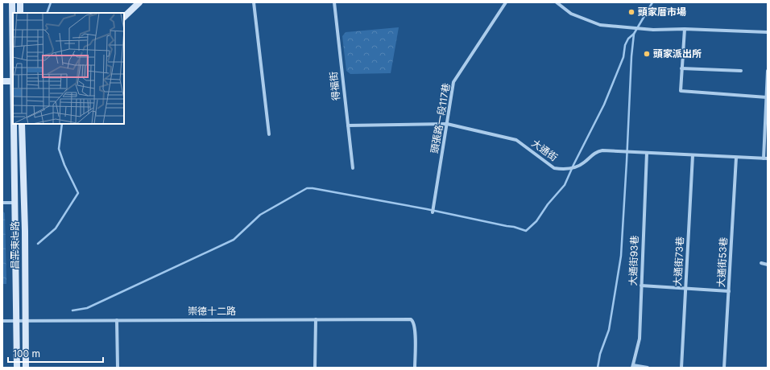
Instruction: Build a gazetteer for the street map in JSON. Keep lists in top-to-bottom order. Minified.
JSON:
{"streets":{"street":["得福街","頭張路一段117巷","大通街","昌平東七路","大通街93巷","大通街73巷","大通街53巷","崇德十二路"]},"crossings":[["得福街","大通街"],["頭張路一段117巷","大通街"],["大通街","大通街93巷"],["大通街","大通街73巷"],["大通街","大通街53巷"],["昌平東七路","崇德十二路"]],"places":["頭家厝市場","頭家派出所"],"scale_bar":"100 m"}
